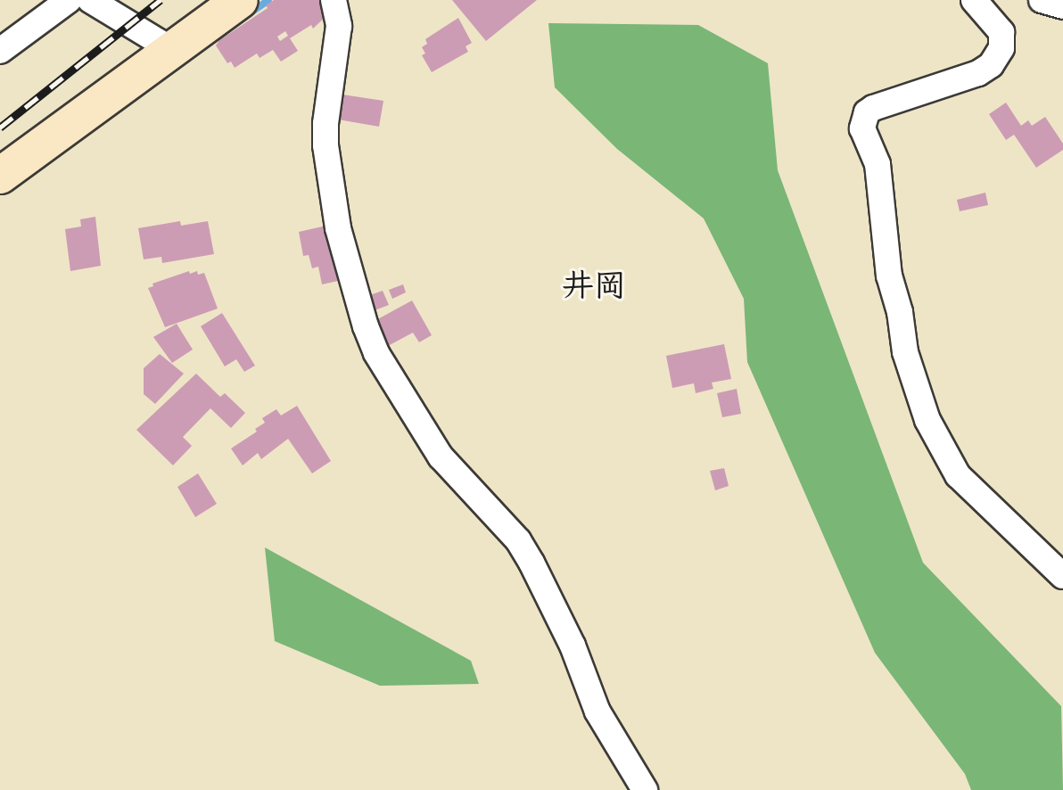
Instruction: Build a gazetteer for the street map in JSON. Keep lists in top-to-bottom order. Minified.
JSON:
{"districts":["井岡"]}
